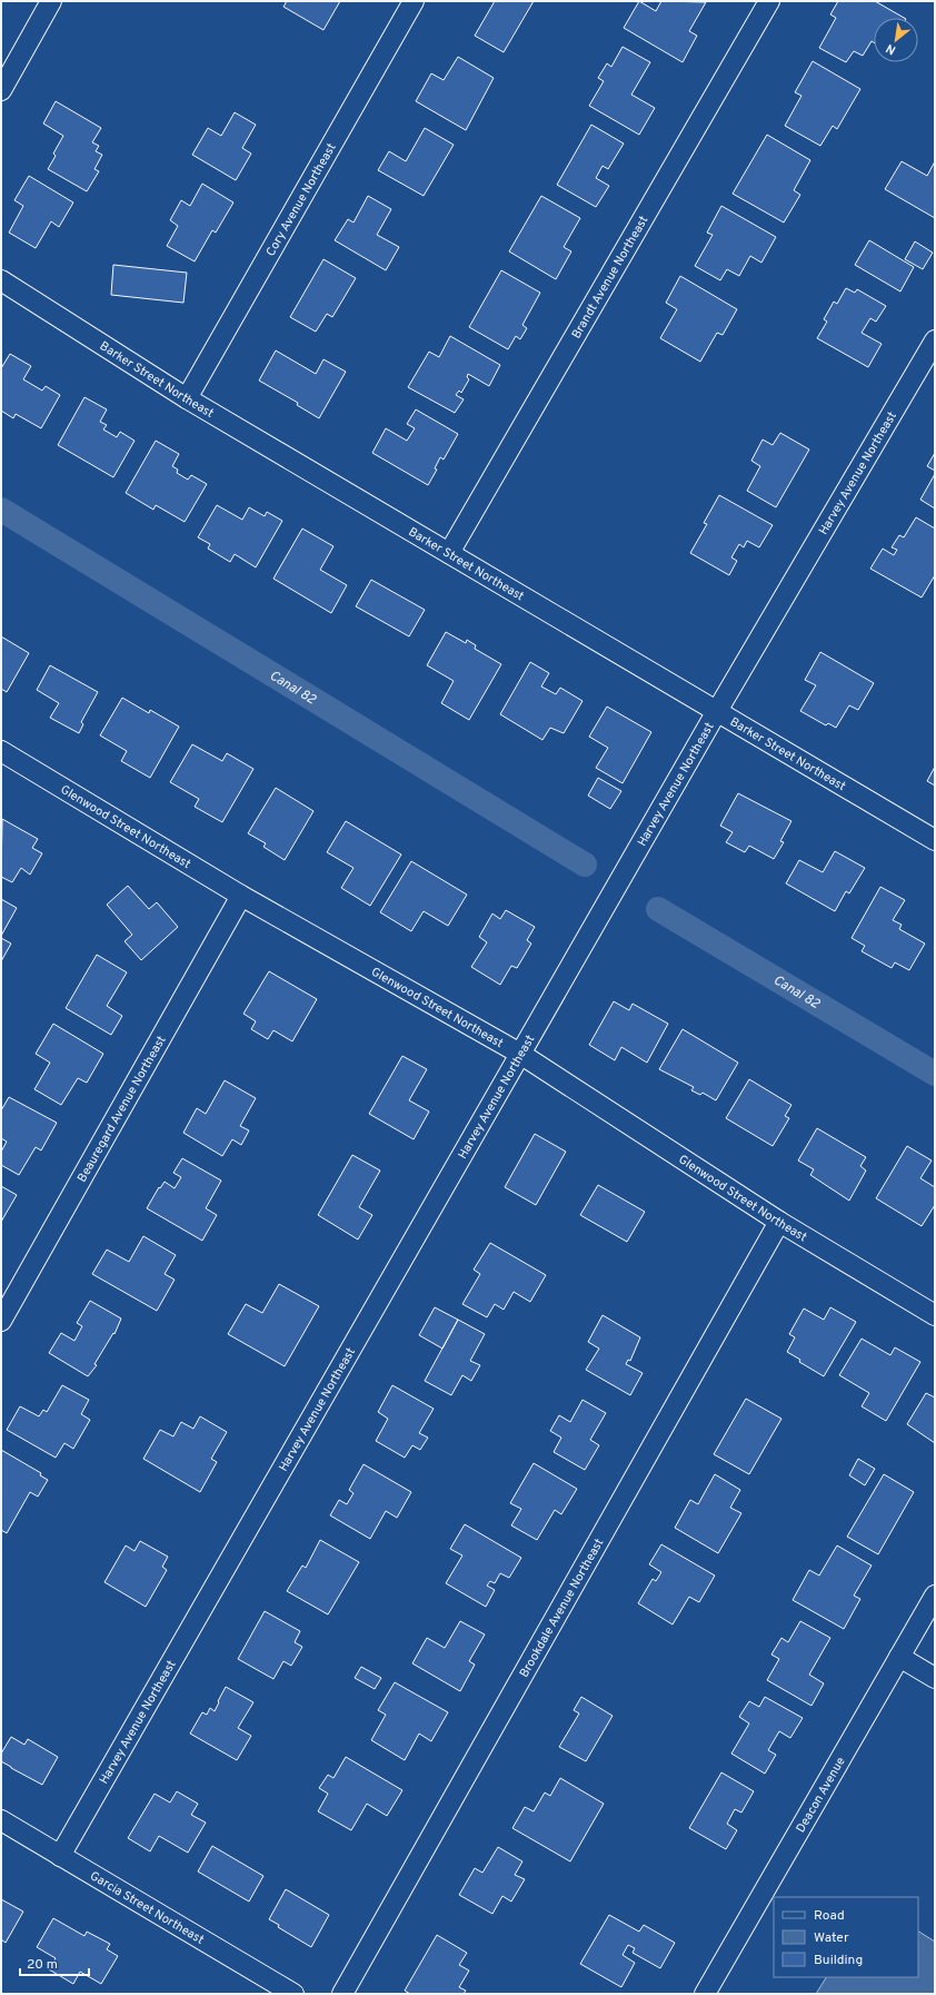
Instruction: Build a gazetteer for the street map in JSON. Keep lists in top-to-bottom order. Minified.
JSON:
{"streets":{"street":["Cory Avenue Northeast","Brandt Avenue Northeast","Barker Street Northeast","Harvey Avenue Northeast","Glenwood Street Northeast","Beauregard Avenue Northeast","Brookdale Avenue Northeast","Deacon Avenue","Garcia Street Northeast"]},"crossings":[["Cory Avenue Northeast","Barker Street Northeast"],["Brandt Avenue Northeast","Barker Street Northeast"],["Barker Street Northeast","Harvey Avenue Northeast"],["Harvey Avenue Northeast","Glenwood Street Northeast"],["Harvey Avenue Northeast","Garcia Street Northeast"],["Glenwood Street Northeast","Beauregard Avenue Northeast"],["Glenwood Street Northeast","Brookdale Avenue Northeast"]],"water":["Canal 82"],"legend":["Road","Water","Building"],"scale_bar":"20 m","north":"bottom left"}
